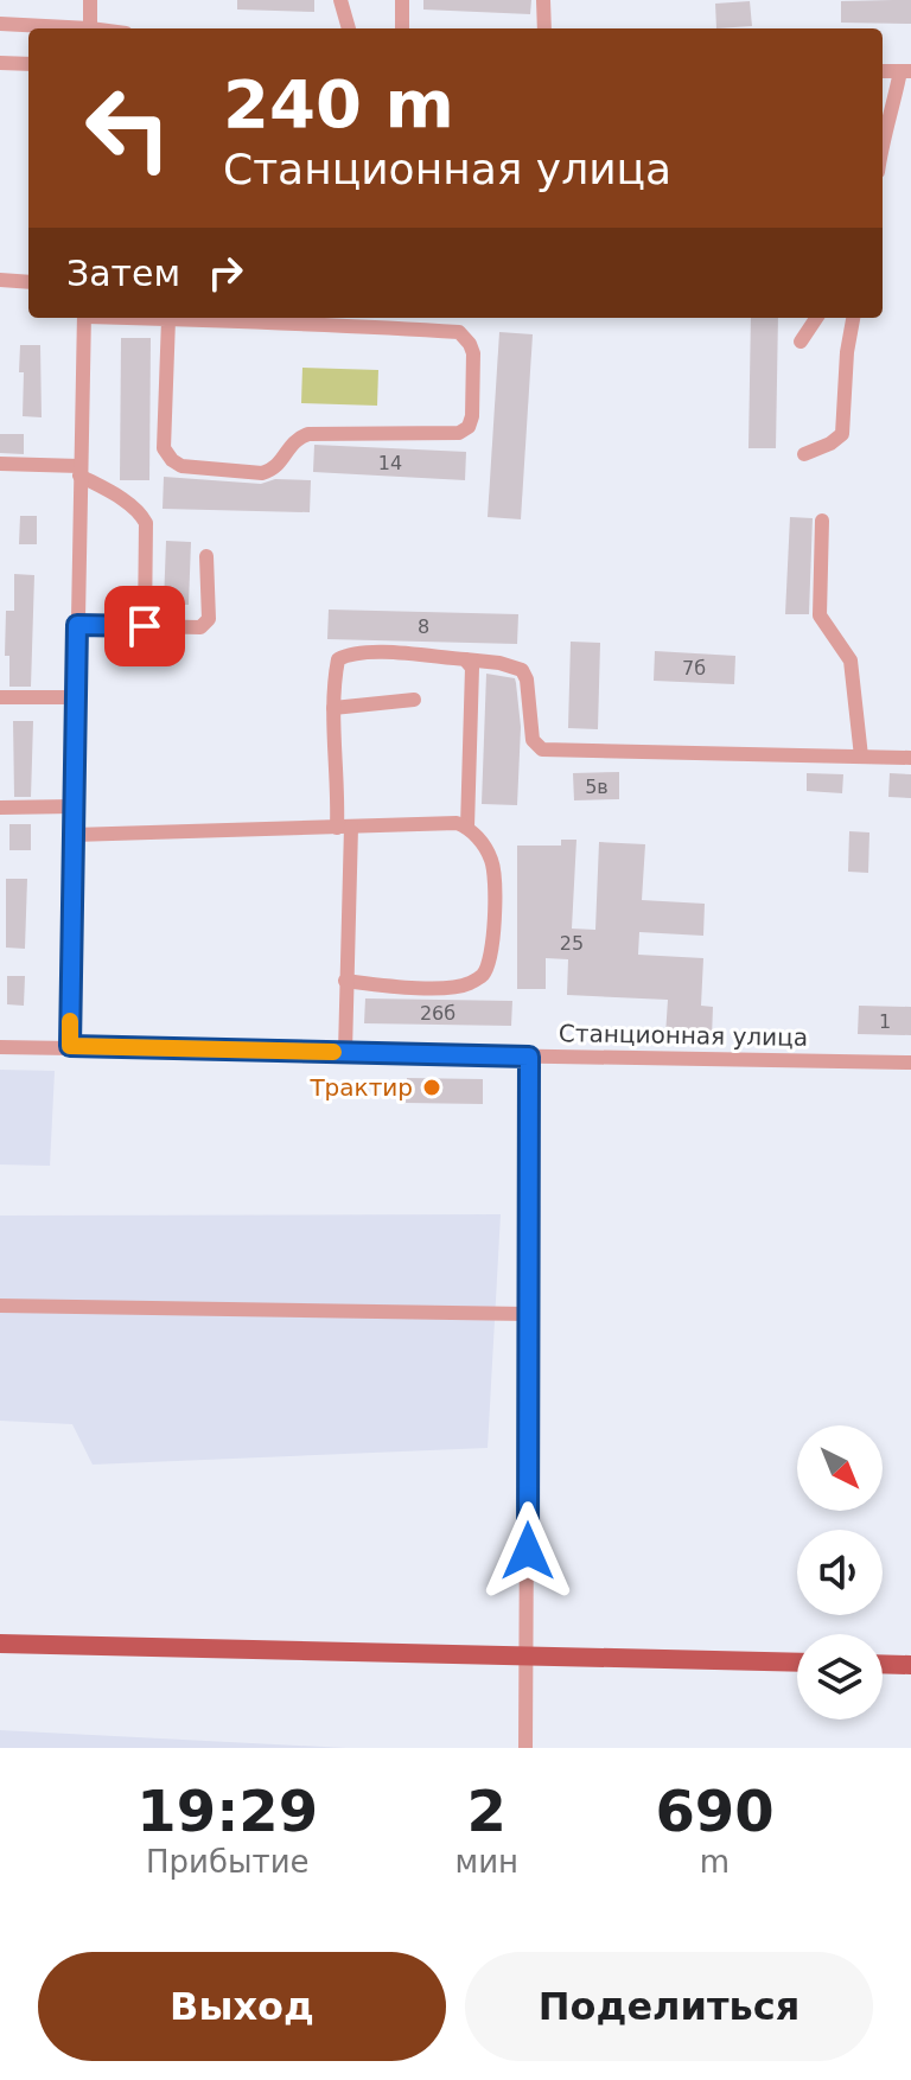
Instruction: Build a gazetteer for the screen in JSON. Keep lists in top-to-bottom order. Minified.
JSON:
{"streets":{"street":["Станционная улица"]},"places":["Трактир"],"house_numbers":["14","8","7б","5в","25","26б","1"],"north":"bottom right","page":{"turn":["240 m","Станционная улица"],"then":"Затем","eta":["19:29","Прибытие","2","мин","690","m"],"buttons":["Выход","Поделиться"]}}
